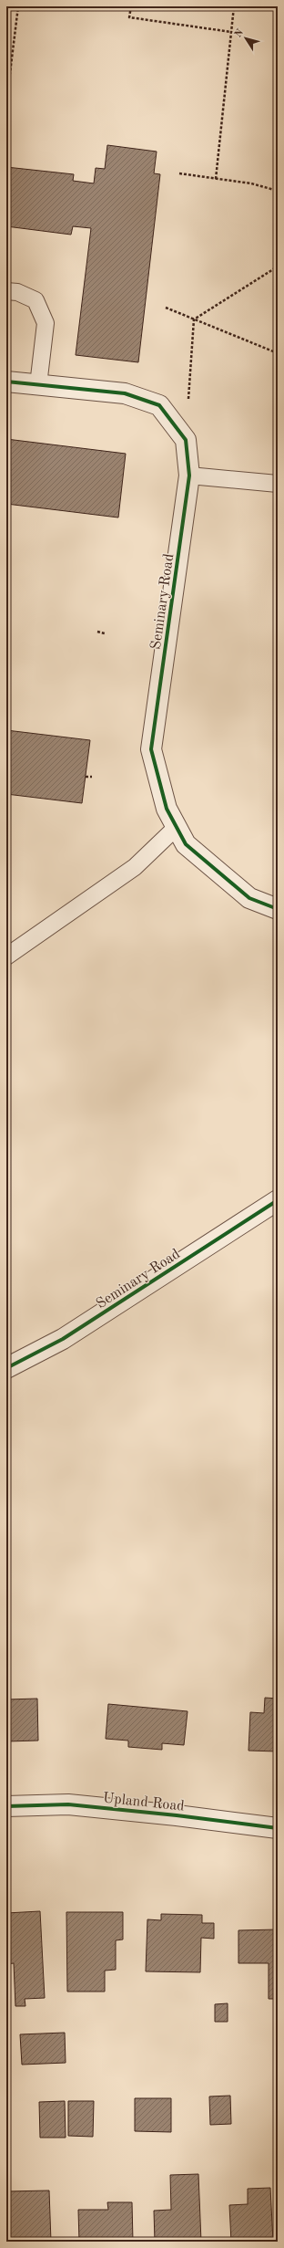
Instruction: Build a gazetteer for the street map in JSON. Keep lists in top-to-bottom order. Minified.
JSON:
{"streets":{"street":["Seminary Road","Upland Road"]},"north":"top left"}
